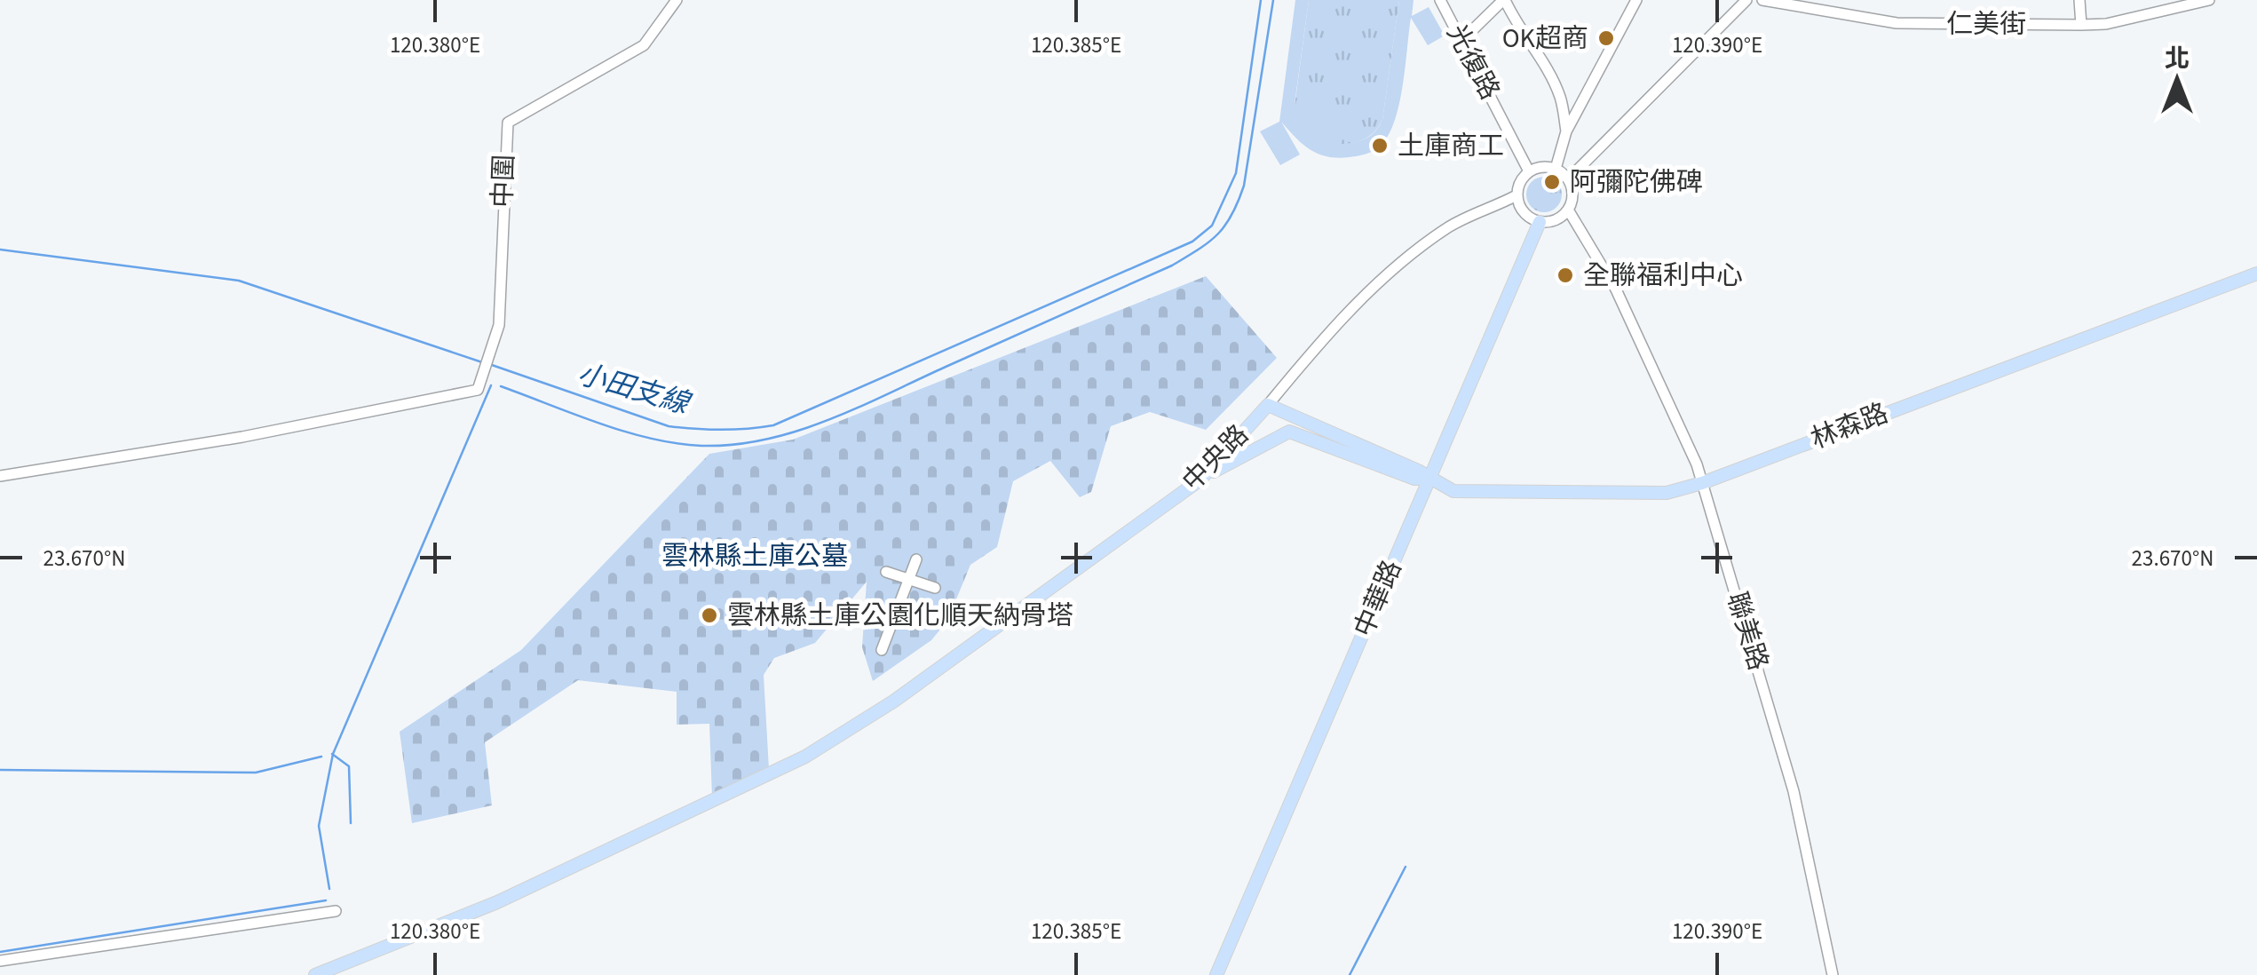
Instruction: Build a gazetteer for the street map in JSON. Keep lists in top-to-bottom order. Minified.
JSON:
{"streets":{"main road":["林森路","中央路","中華路"],"street":["仁美街","光復路","中圍","聯美路"]},"crossings":[["光復路","中央路"],["光復路","中華路"],["光復路","聯美路"],["林森路","中央路"],["林森路","中華路"],["林森路","聯美路"],["中央路","中華路"],["中央路","聯美路"],["中華路","聯美路"]],"water":["小田支線"],"parks":["雲林縣土庫公墓"],"places":["OK超商","土庫商工","阿彌陀佛碑","全聯福利中心","雲林縣土庫公園化順天納骨塔"],"north":"top","coordinates":["120.380°E","120.385°E","120.390°E","23.670°N"]}
